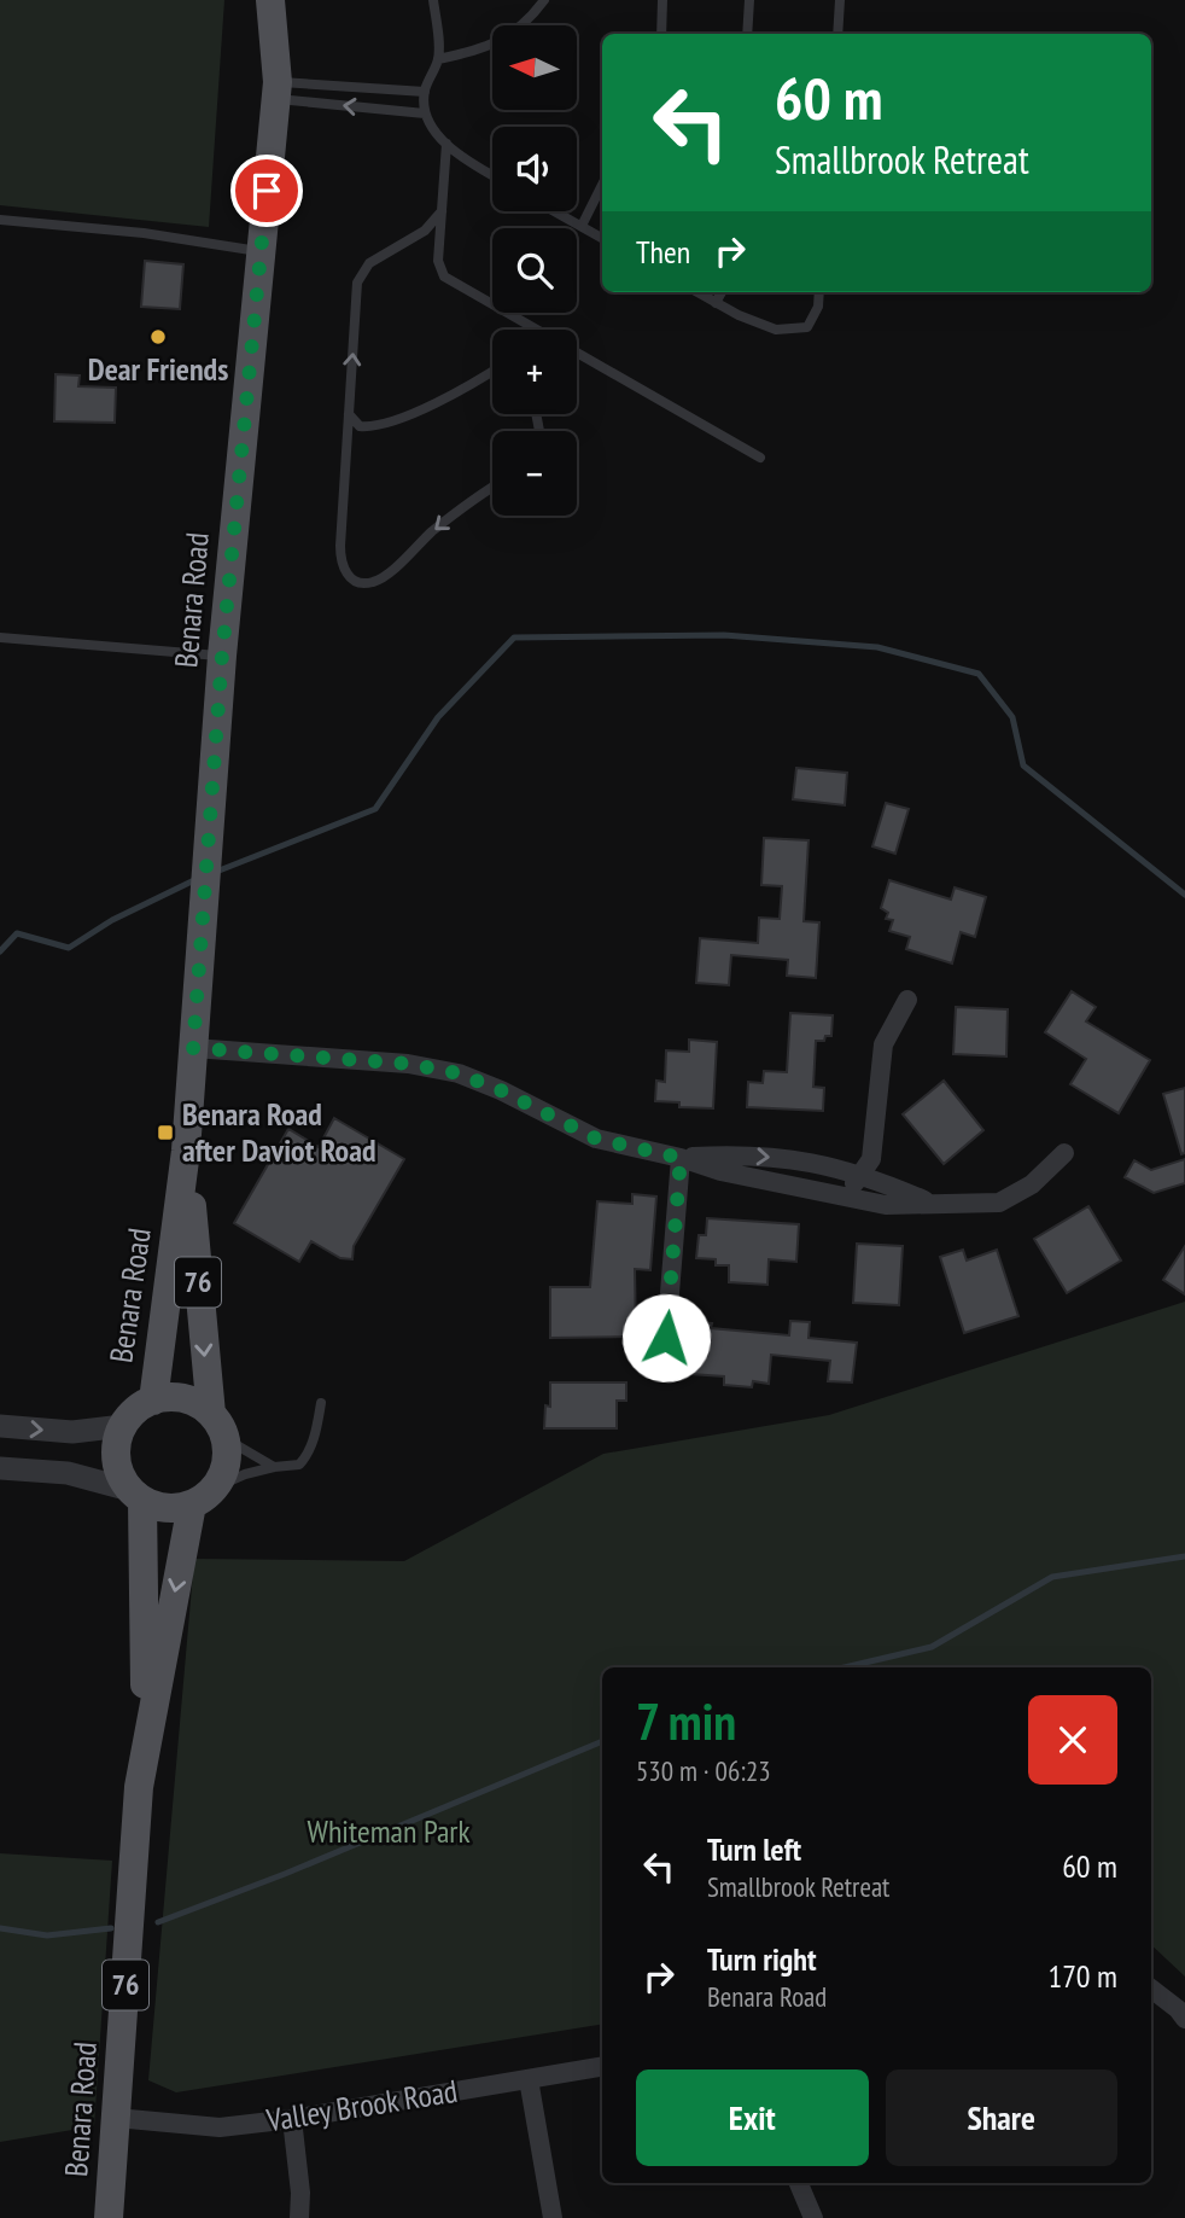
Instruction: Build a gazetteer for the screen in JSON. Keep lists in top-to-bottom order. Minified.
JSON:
{"streets":{"main road":["Benara Road","76"],"street":["Valley Brook Road"]},"crossings":[["Benara Road","76"],["Benara Road","Valley Brook Road"]],"parks":["Whiteman Park"],"places":{"other":["Dear Friends"],"transit":["Benara Road after Daviot Road"]},"north":"left","page":{"map_buttons":["+","−"],"turn":["60 m","Smallbrook Retreat"],"then":"Then","heading":["7 min","530 m · 06:23"],"list":[{"name":"Turn left","note":"Smallbrook Retreat","value":"60 m"},{"name":"Turn right","note":"Benara Road","value":"170 m"}],"buttons":["Exit","Share"]}}
